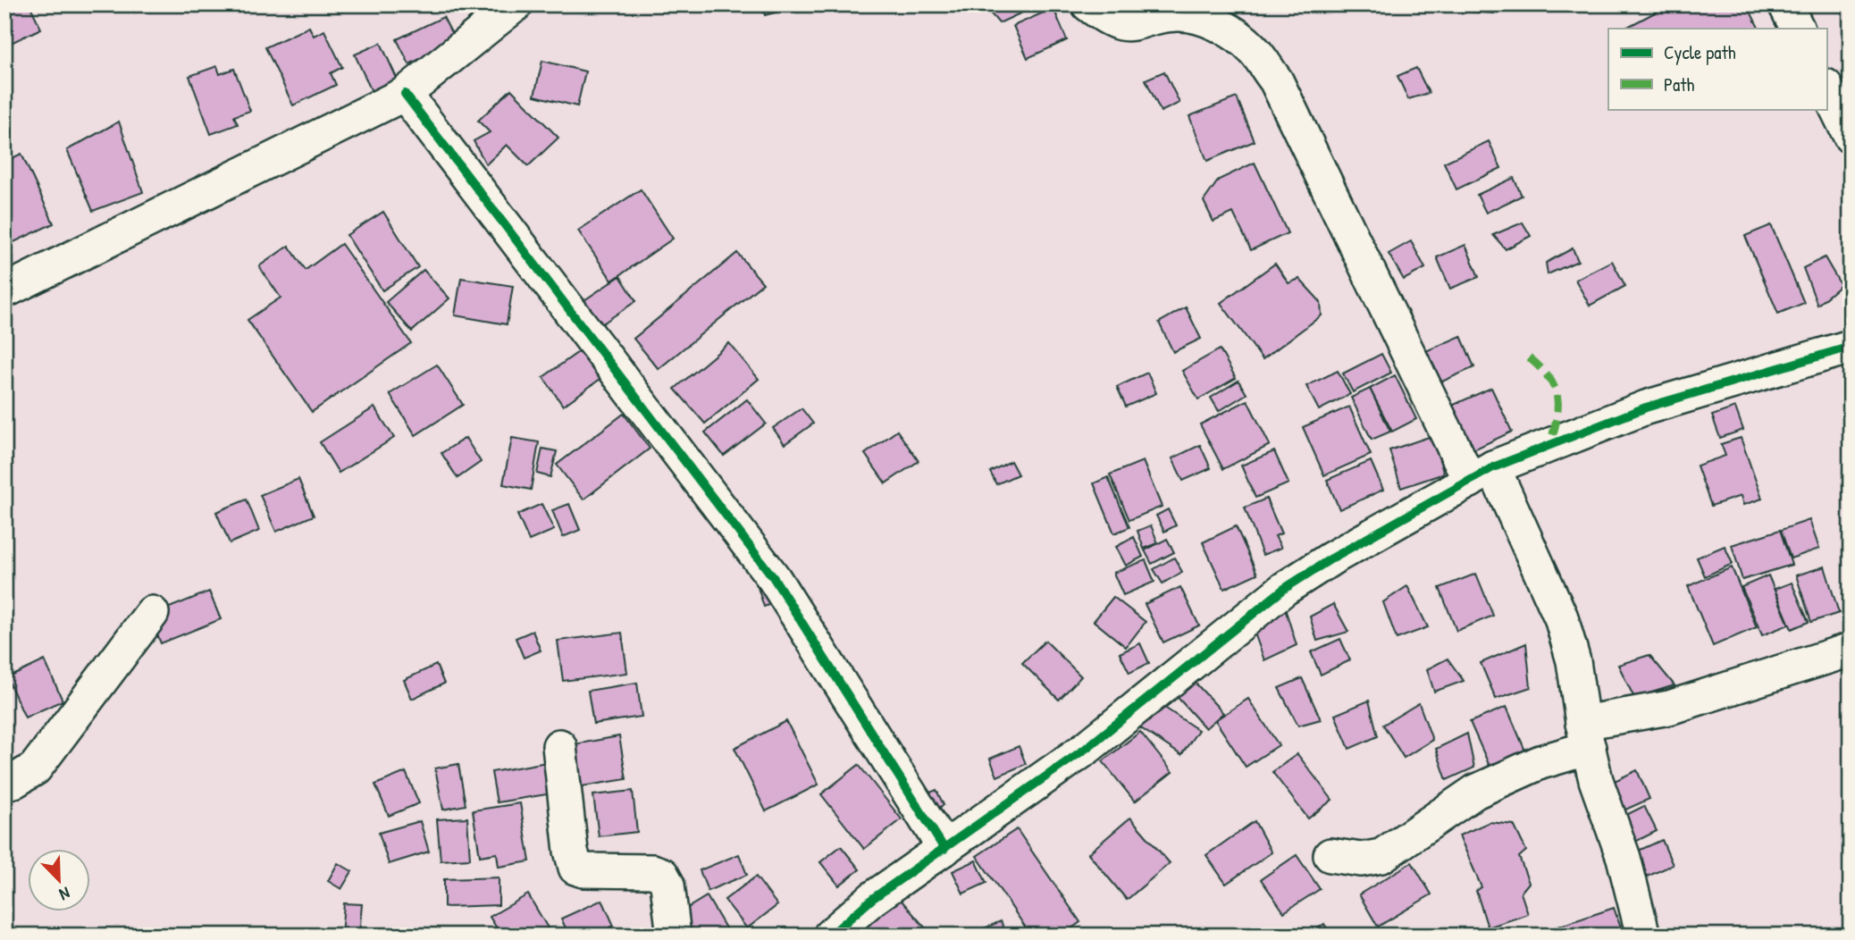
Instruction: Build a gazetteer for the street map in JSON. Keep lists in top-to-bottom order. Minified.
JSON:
{"legend":["Cycle path","Path"],"north":"bottom right"}
